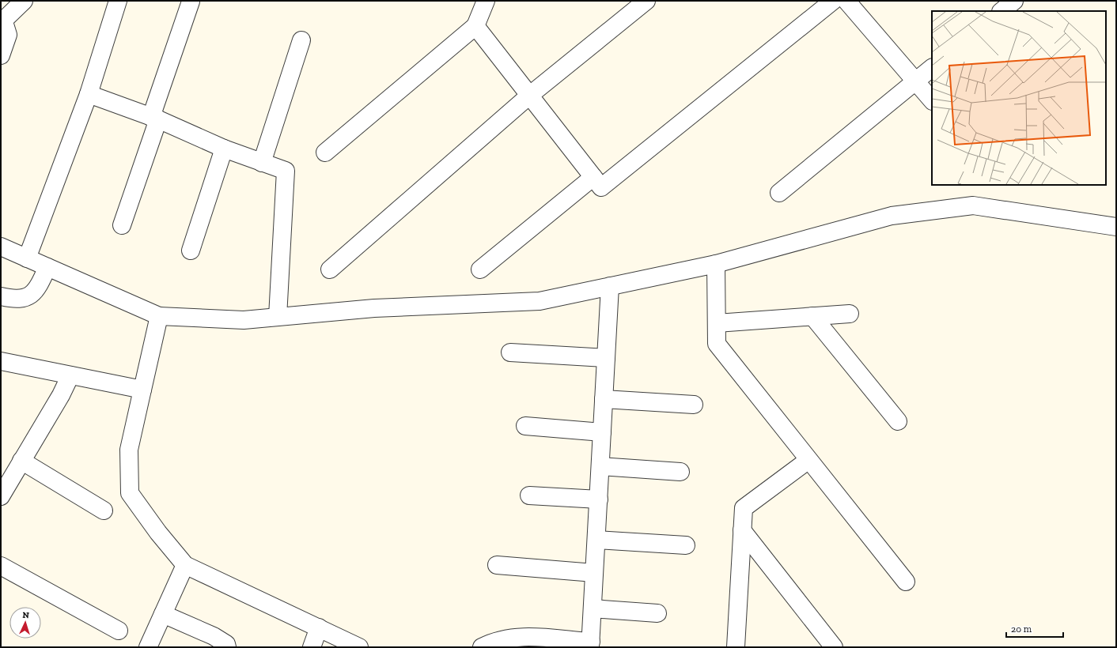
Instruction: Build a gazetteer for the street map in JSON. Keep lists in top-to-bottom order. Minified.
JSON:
{"scale_bar":"20 m","north":"top"}
